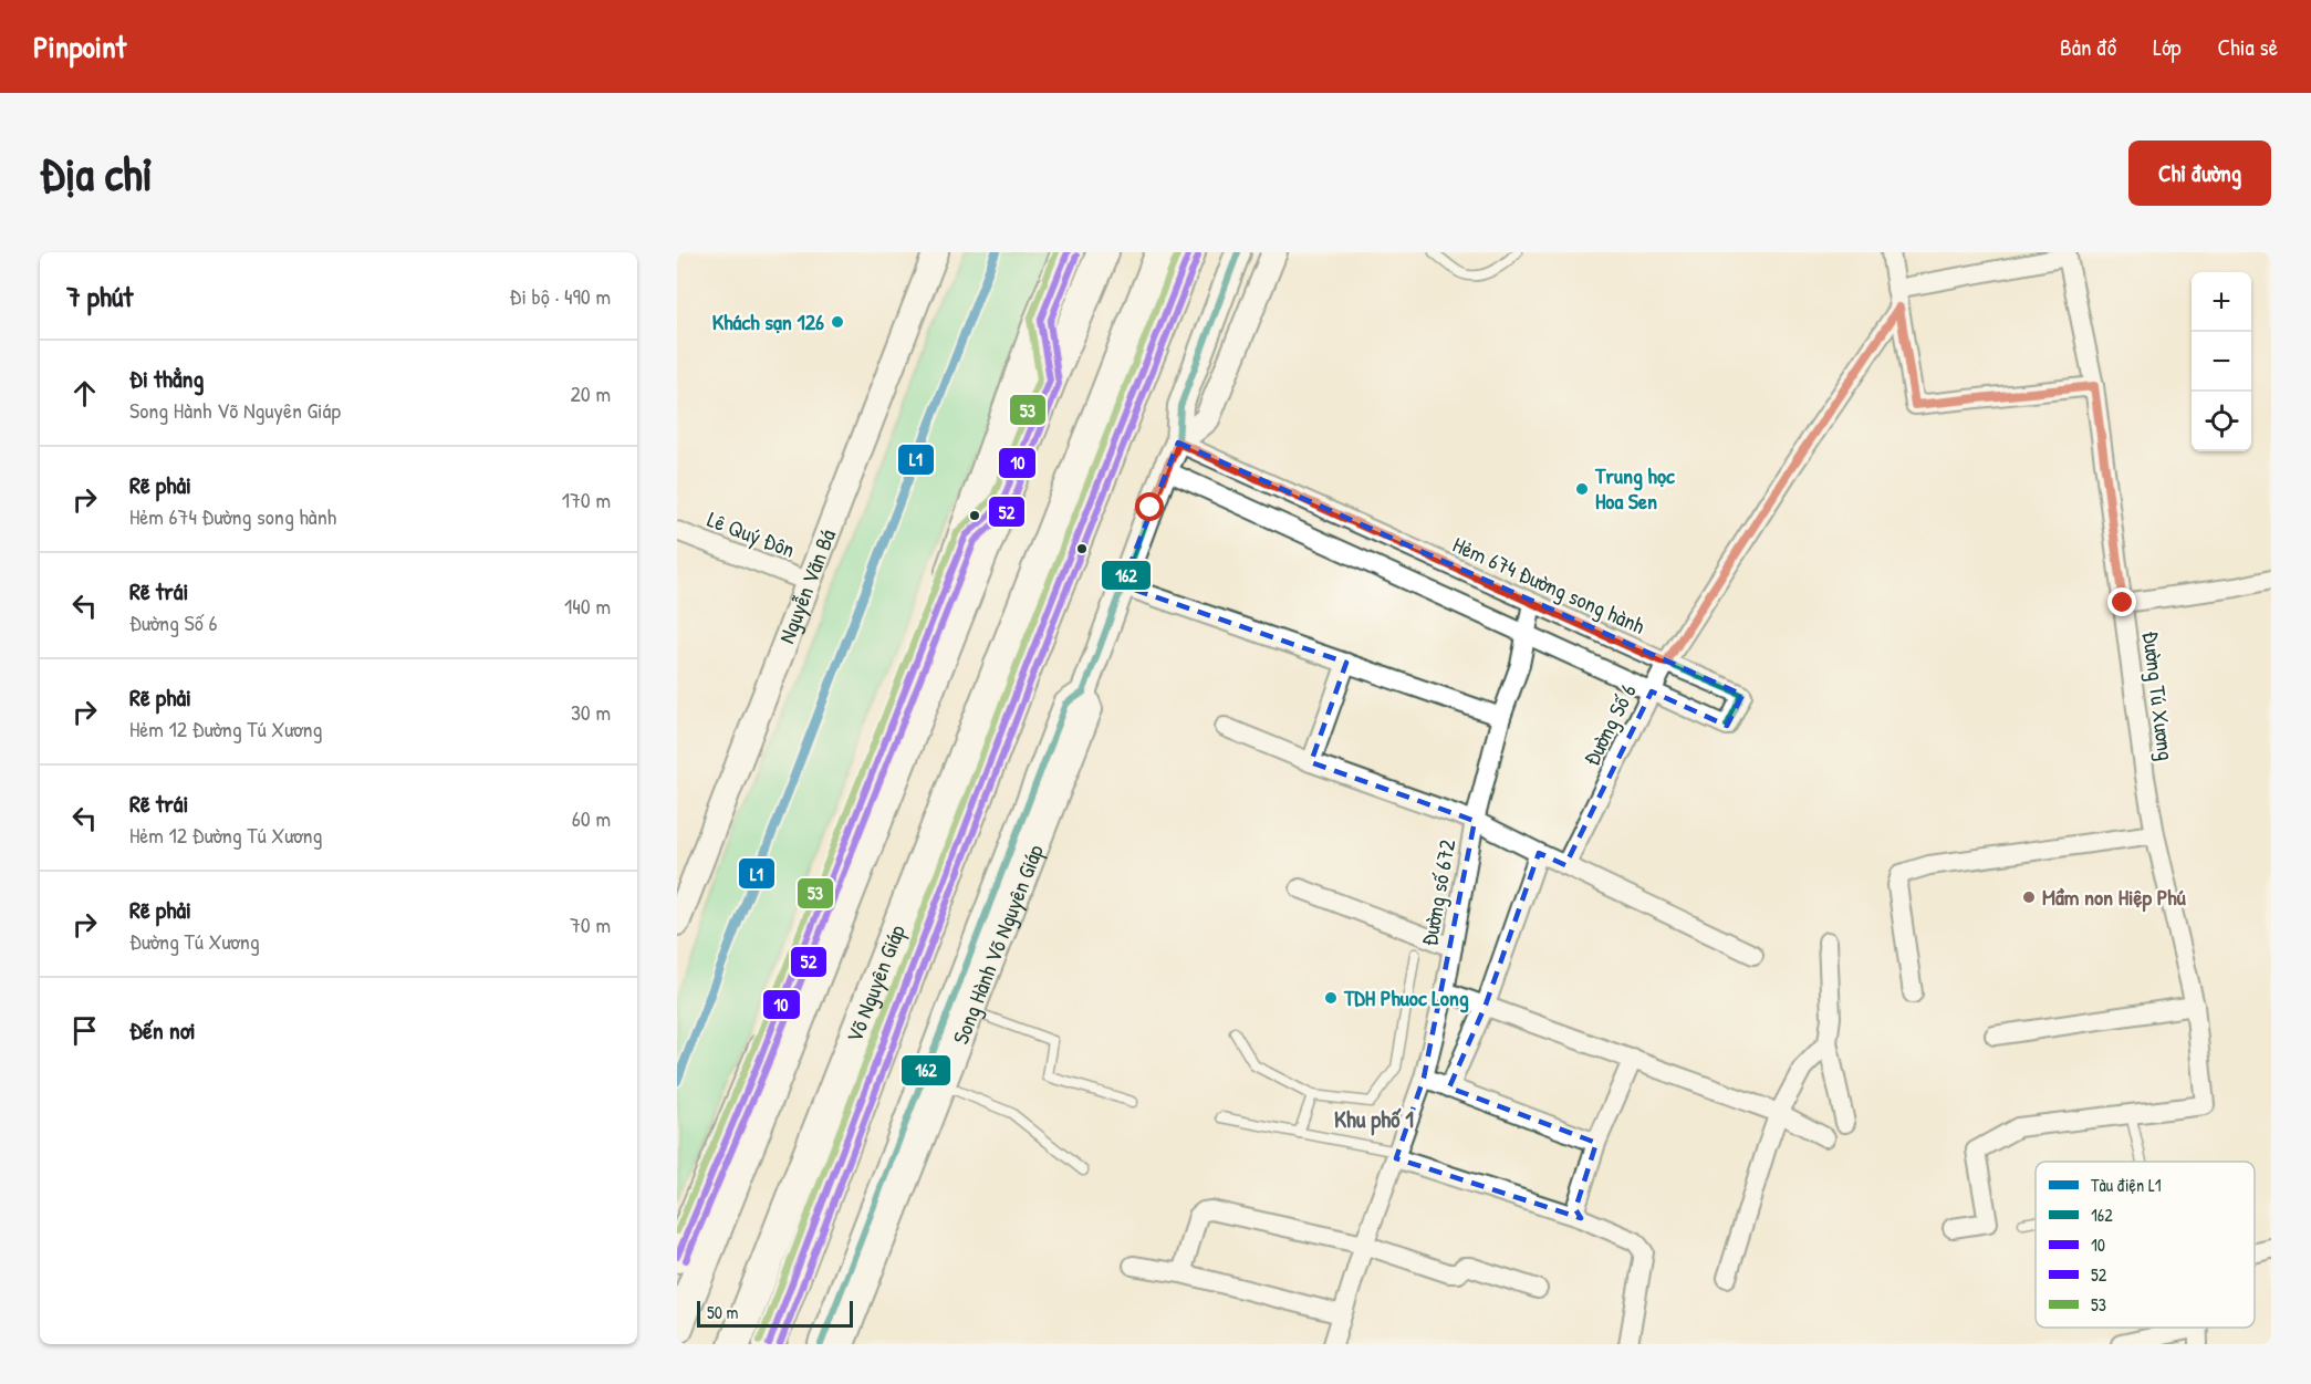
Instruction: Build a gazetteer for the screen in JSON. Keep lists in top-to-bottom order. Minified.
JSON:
{"streets":{"highway":["Võ Nguyên Giáp"],"main road":["Nguyễn Văn Bá","Song Hành Võ Nguyên Giáp"],"street":["Lê Quý Đôn","Hẻm 674 Đường song hành","Đường Tú Xương","Đường Số 6","Đường số 672"]},"crossings":[["Lê Quý Đôn","Nguyễn Văn Bá"],["Hẻm 674 Đường song hành","Đường Số 6"],["Hẻm 674 Đường song hành","Đường số 672"],["Hẻm 674 Đường song hành","Song Hành Võ Nguyên Giáp"]],"districts":["Khu phố 1"],"places":["Khách sạn 126","Trung học Hoa Sen","Mầm non Hiệp Phú","TDH Phuoc Long"],"lines":["metro line L1","transit line 162","transit line 10","transit line 53","transit line 52"],"legend":["Tàu điện L1","162","10","52","53"],"scale_bar":"50 m","page":{"header":"Pinpoint","nav":["Bản đồ","Lớp","Chia sẻ"],"buttons":"Chỉ đường","title":"Địa chỉ","heading":["7 phút","Đi bộ · 490 m"],"map_buttons":["+","−"],"list":[["Đi thẳng","Song Hành Võ Nguyên Giáp","20 m"],["Rẽ phải","Hẻm 674 Đường song hành","170 m"],["Rẽ trái","Đường Số 6","140 m"],["Rẽ phải","Hẻm 12 Đường Tú Xương","30 m"],["Rẽ trái","Hẻm 12 Đường Tú Xương","60 m"],["Rẽ phải","Đường Tú Xương","70 m"],"Đến nơi"],"scale":"50 m"}}
